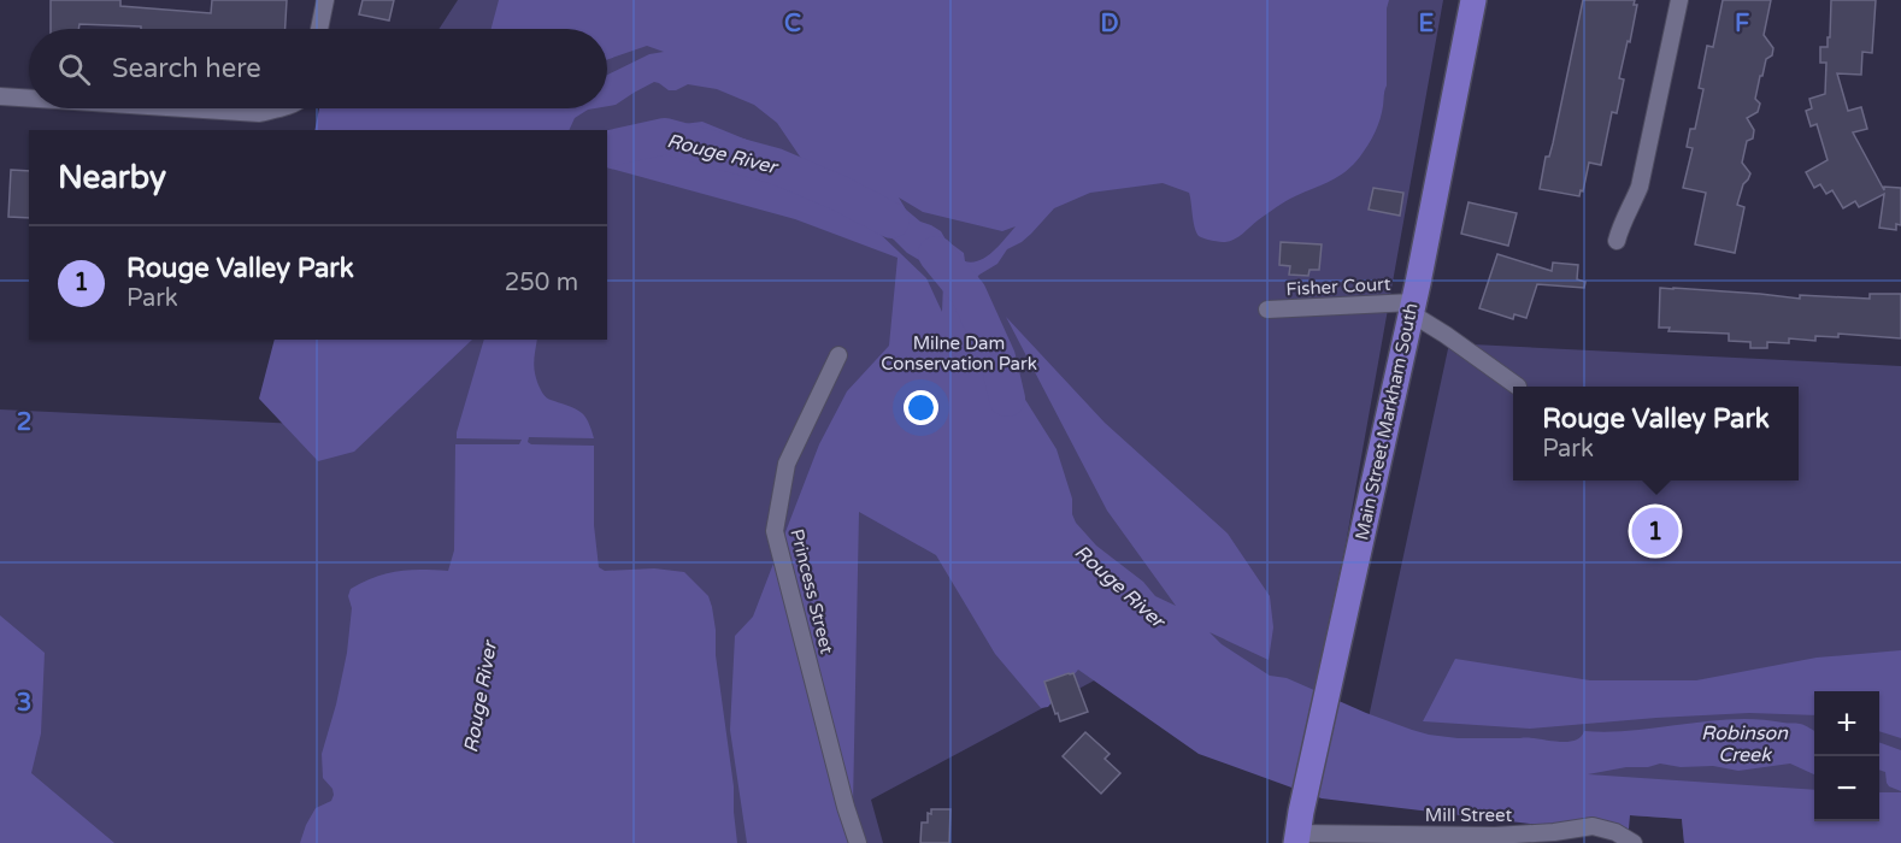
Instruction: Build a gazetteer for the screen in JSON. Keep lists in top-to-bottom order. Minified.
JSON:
{"streets":{"main road":["Main Street Markham South"],"street":["Fisher Court","Princess Street","Mill Street"]},"crossings":[["Fisher Court","Main Street Markham South"],["Main Street Markham South","Mill Street"]],"water":["Rouge River","Robinson Creek"],"parks":["Milne Dam Conservation Park"],"page":{"search":"Search here","heading":"Nearby","list":[{"mark":"1","name":"Rouge Valley Park","note":"Park","value":"250 m"}],"popup":["Rouge Valley Park","Park"],"pins":"1","map_buttons":["+","−"]},"grid":{"columns":["C","D","E","F"],"rows":["2","3"]}}
